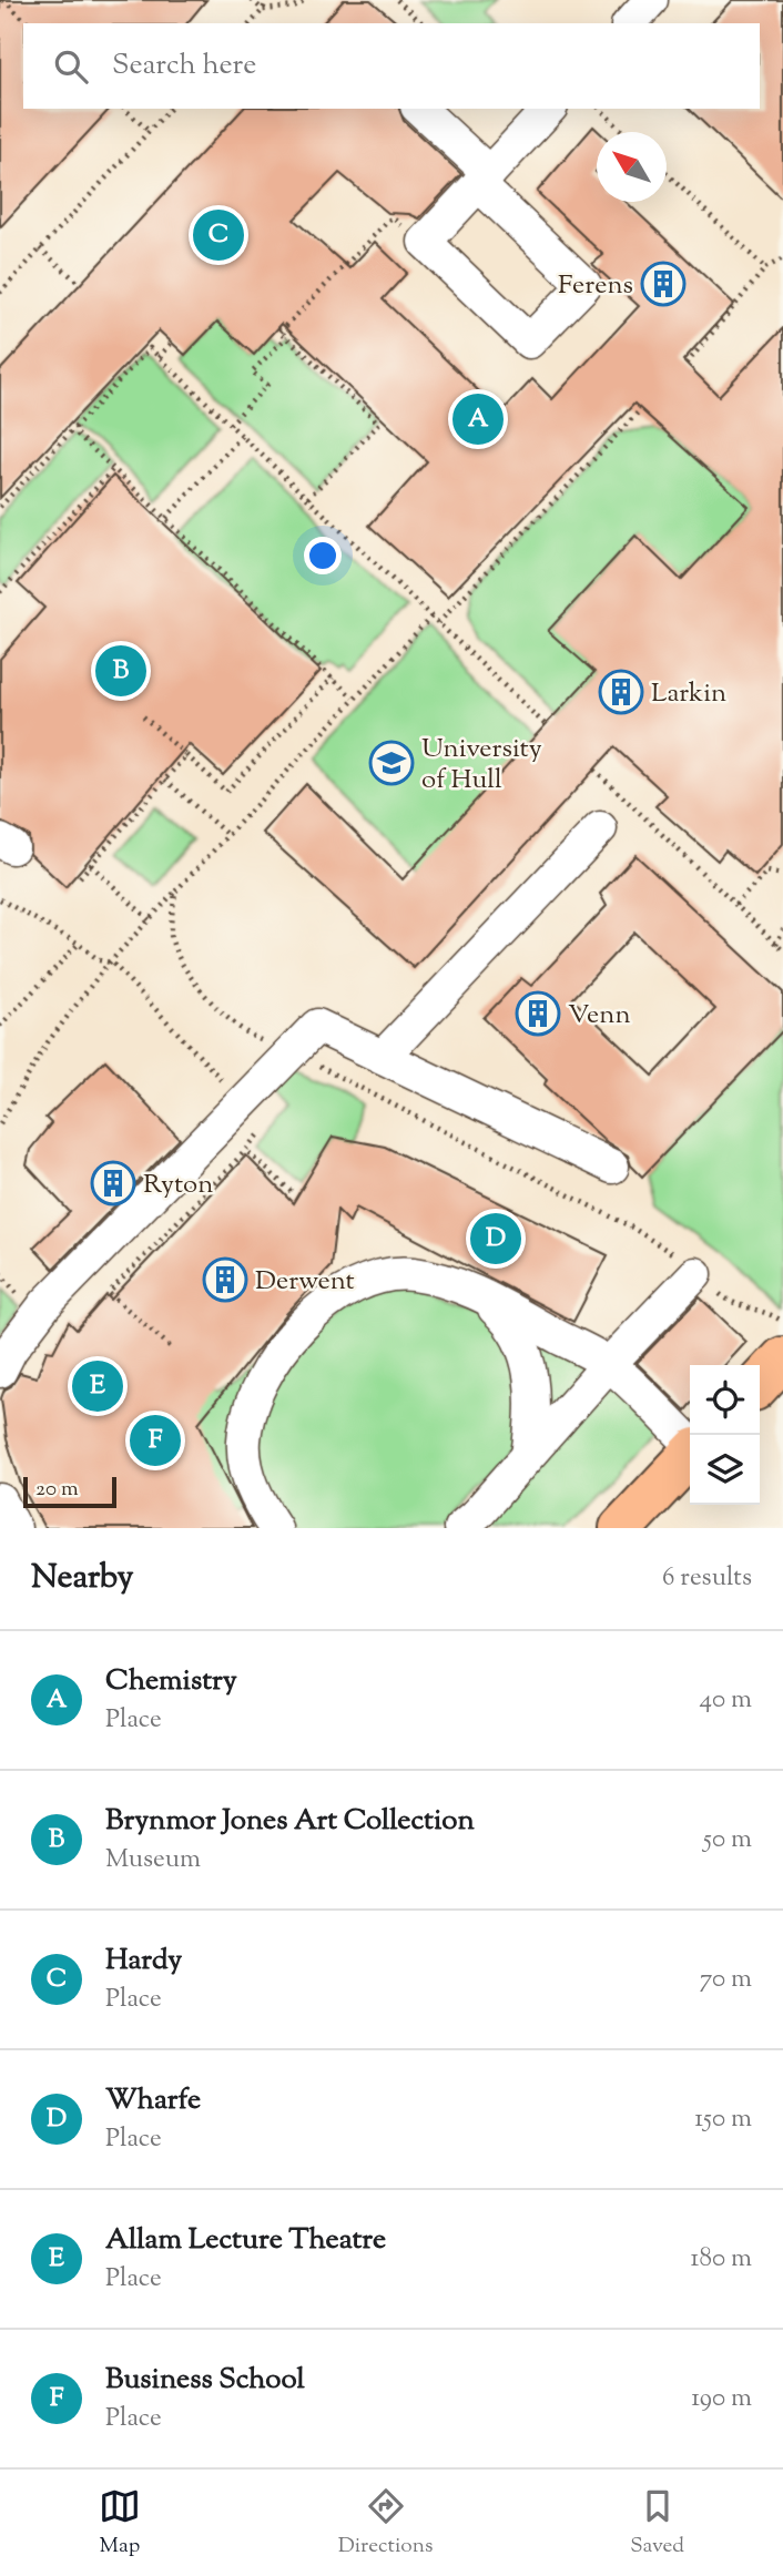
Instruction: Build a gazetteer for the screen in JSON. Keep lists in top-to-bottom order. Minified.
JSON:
{"places":{"building":["Ferens","Larkin","Venn","Ryton","Derwent"],"school or university":["University of Hull"]},"scale_bar":"20 m","north":"top left","page":{"search":"Search here","pins":["C","A","B","D","E","F"],"scale":"20 m","heading":["Nearby","6 results"],"list":[{"mark":"A","name":"Chemistry","note":"Place","value":"40 m"},{"mark":"B","name":"Brynmor Jones Art Collection","note":"Museum","value":"50 m"},{"mark":"C","name":"Hardy","note":"Place","value":"70 m"},{"mark":"D","name":"Wharfe","note":"Place","value":"150 m"},{"mark":"E","name":"Allam Lecture Theatre","note":"Place","value":"180 m"},{"mark":"F","name":"Business School","note":"Place","value":"190 m"}],"nav":["Map","Directions","Saved"]}}
